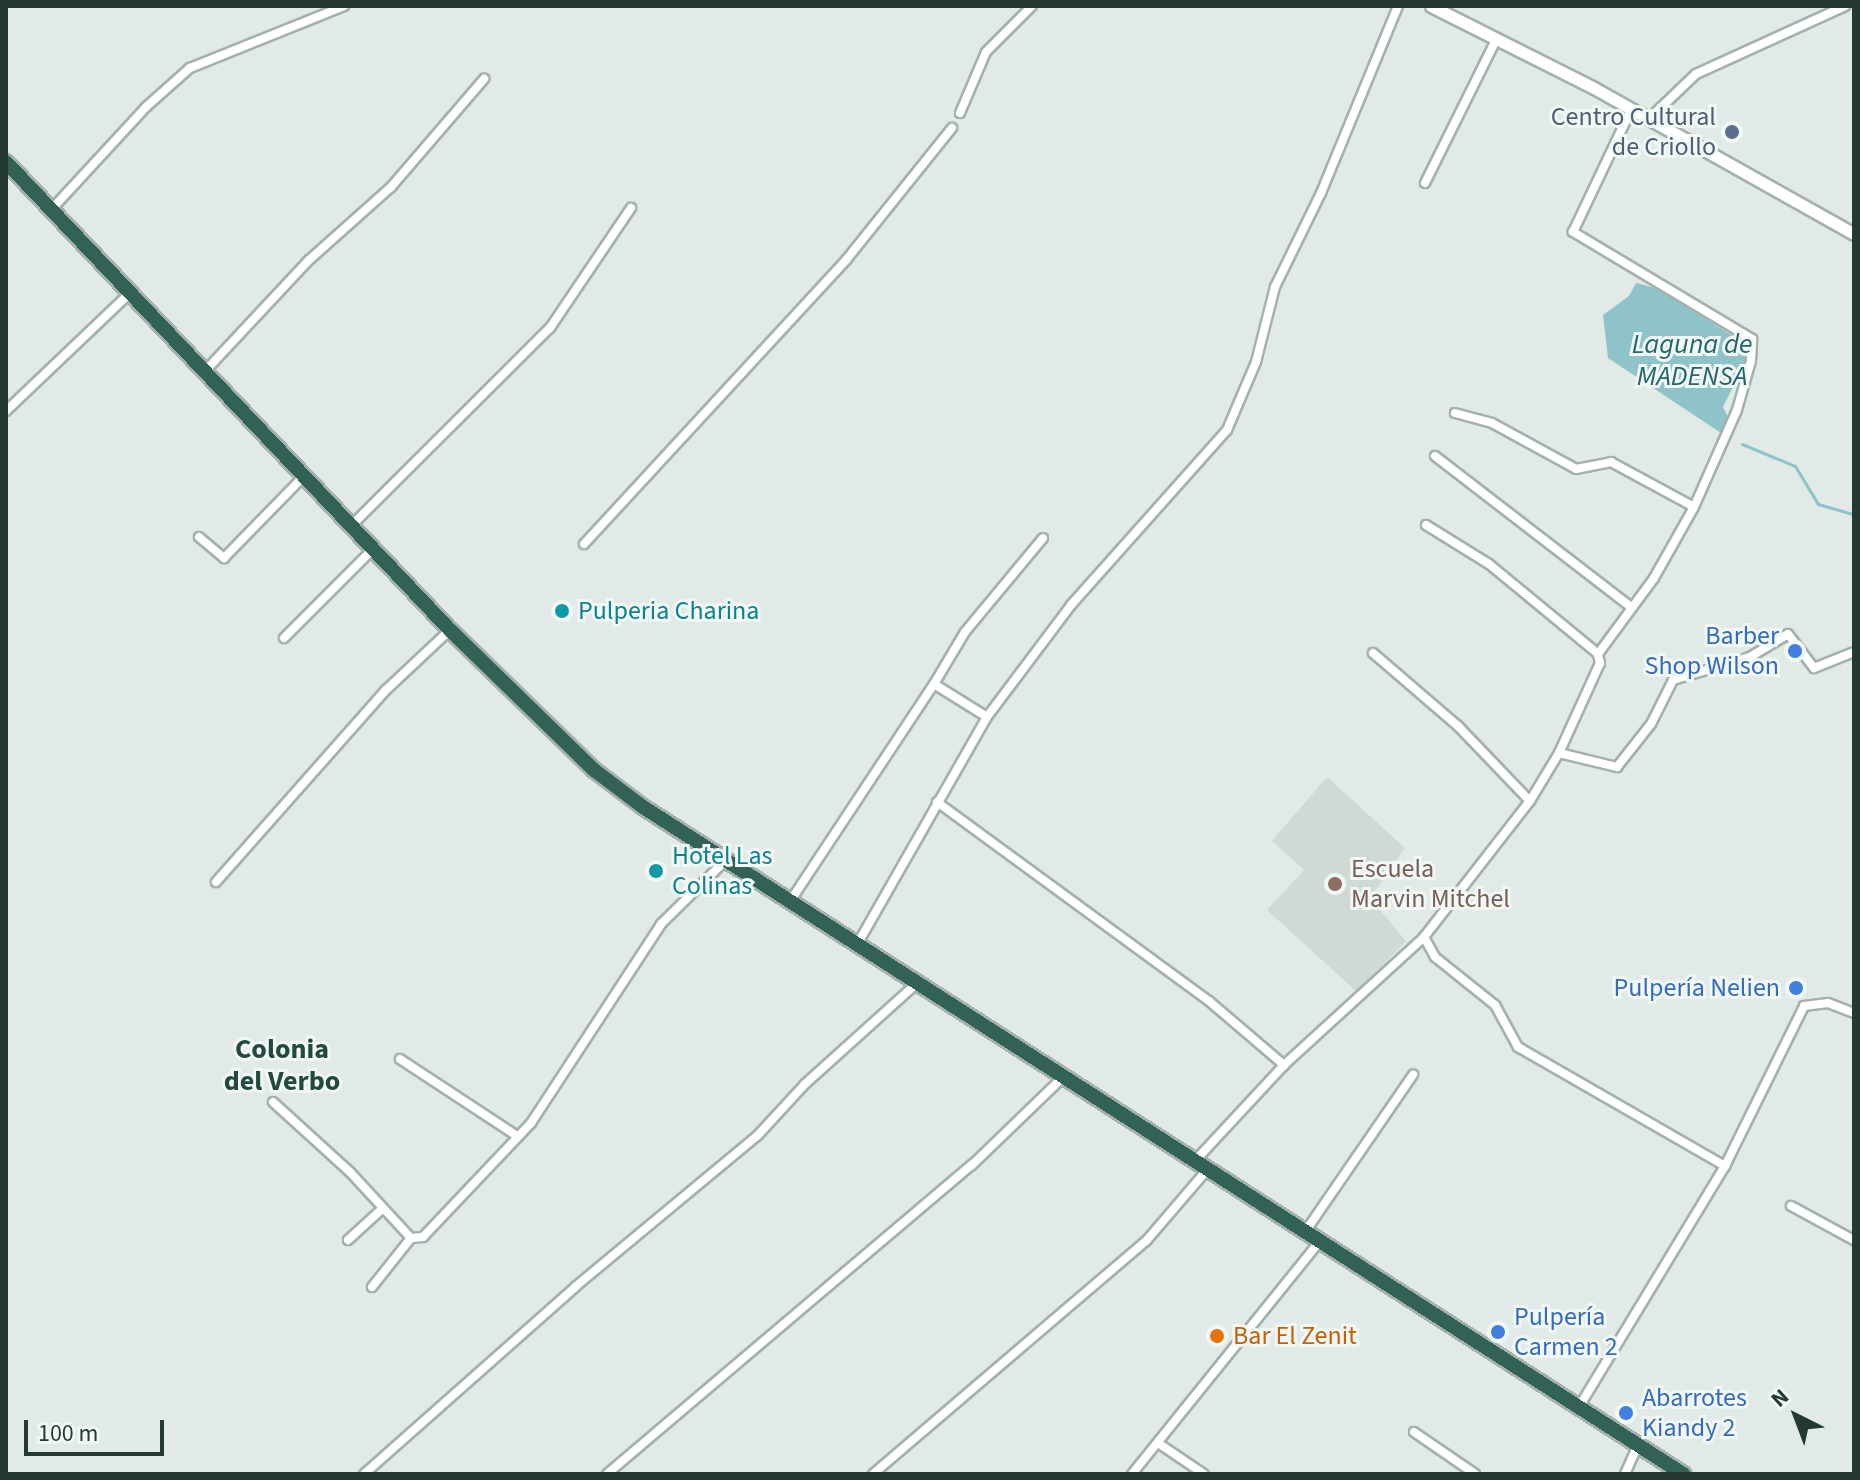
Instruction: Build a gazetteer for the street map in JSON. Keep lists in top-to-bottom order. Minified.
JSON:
{"districts":["Colonia del Verbo"],"water":["Laguna de MADENSA"],"places":["Centro Cultural de Criollo","Pulperia Charina","Barber Shop Wilson","Hotel Las Colinas","Escuela Marvin Mitchel","Pulpería Nelien","Pulpería Carmen 2","Bar El Zenit","Abarrotes Kiandy 2"],"scale_bar":"100 m","north":"top left"}
